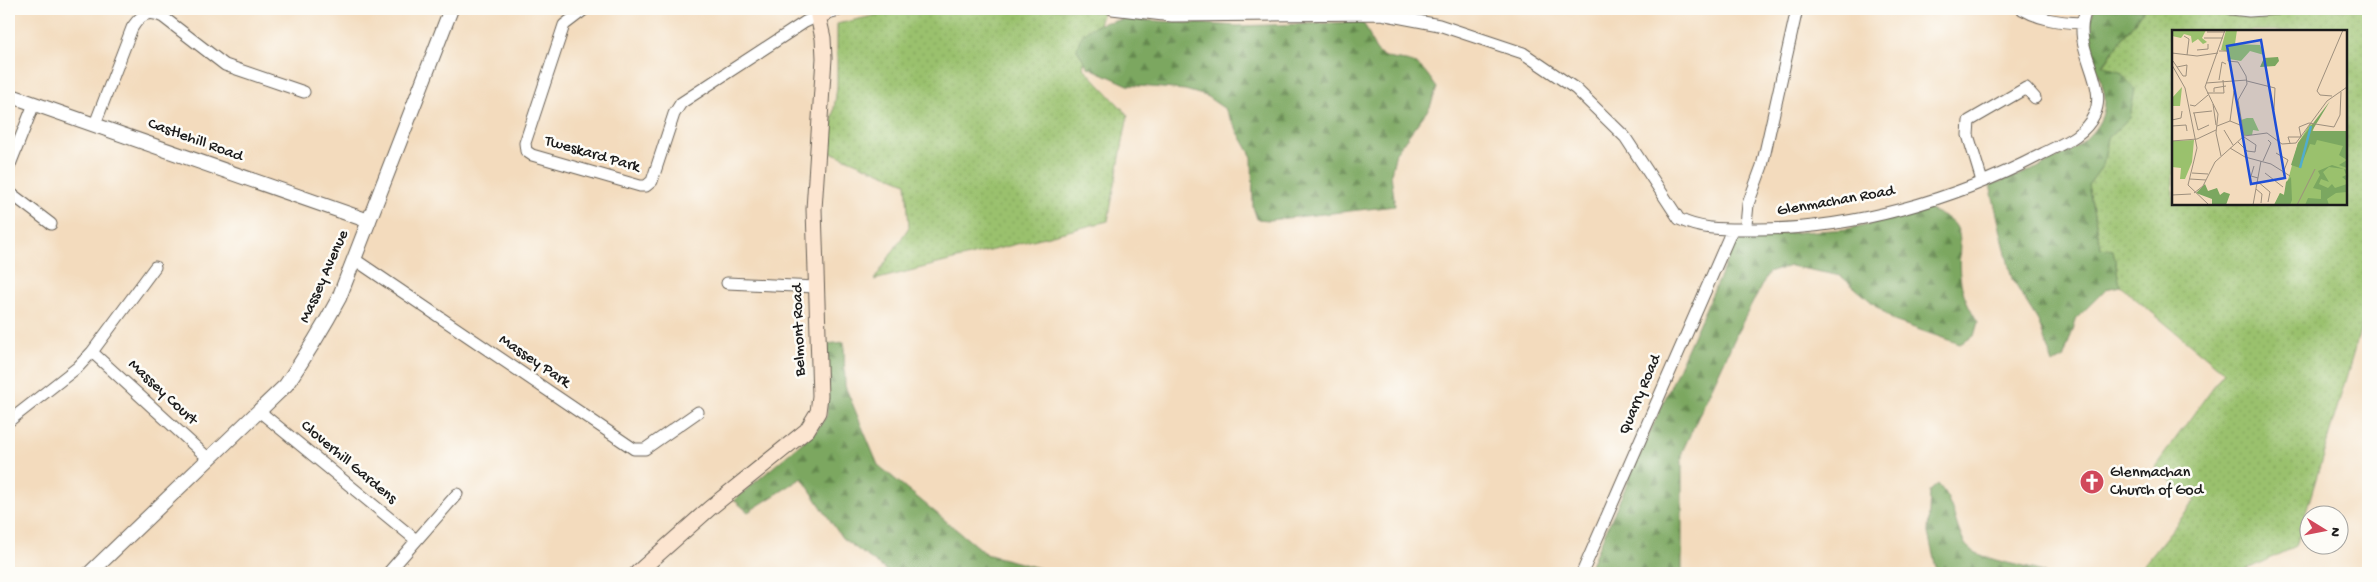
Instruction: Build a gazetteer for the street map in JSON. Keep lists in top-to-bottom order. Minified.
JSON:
{"streets":{"main road":["Belmont Road"],"street":["Castlehill Road","Tweskard Park","Glenmachan Road","Massey Avenue","Massey Park","Massey Court","Quarry Road","Cloverhill Gardens"]},"crossings":[["Castlehill Road","Massey Avenue"],["Tweskard Park","Belmont Road"],["Glenmachan Road","Quarry Road"],["Massey Avenue","Massey Park"],["Massey Avenue","Massey Court"],["Massey Avenue","Cloverhill Gardens"]],"places":{"church":["Glenmachan Church of God"]},"north":"right"}
